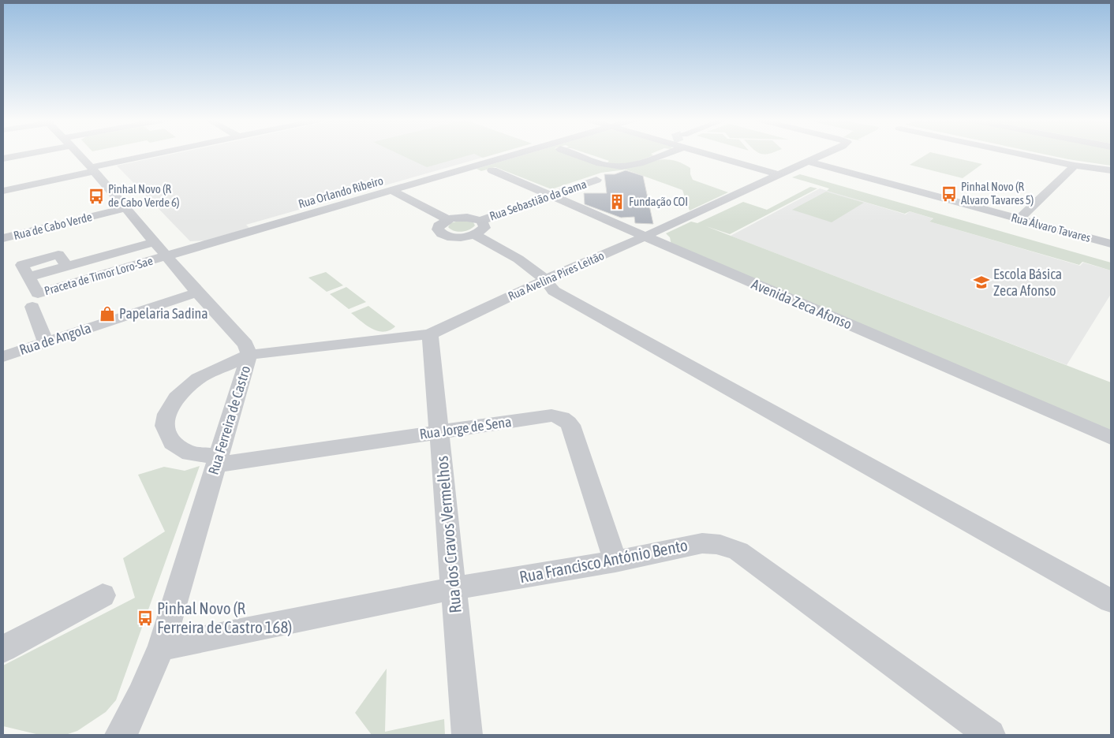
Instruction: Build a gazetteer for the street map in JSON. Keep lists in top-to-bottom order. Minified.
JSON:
{"streets":{"street":["Rua Orlando Ribeiro","Rua Sebastião da Gama","Rua de Cabo Verde","Rua Álvaro Tavares","Praceta de Timor Loro-Sae","Rua Avelina Pires Leitão","Avenida Zeca Afonso","Rua de Angola","Rua Ferreira de Castro","Rua Jorge de Sena","Rua dos Cravos Vermelhos","Rua Francisco António Bento"]},"crossings":[["Rua Orlando Ribeiro","Praceta de Timor Loro-Sae"],["Rua Orlando Ribeiro","Rua Ferreira de Castro"],["Rua Sebastião da Gama","Avenida Zeca Afonso"],["Rua de Cabo Verde","Rua Ferreira de Castro"],["Rua Álvaro Tavares","Rua Avelina Pires Leitão"],["Praceta de Timor Loro-Sae","Rua Ferreira de Castro"],["Rua Avelina Pires Leitão","Avenida Zeca Afonso"],["Rua Avelina Pires Leitão","Rua Ferreira de Castro"],["Rua Avelina Pires Leitão","Rua Jorge de Sena"],["Rua Avelina Pires Leitão","Rua dos Cravos Vermelhos"],["Rua de Angola","Rua Ferreira de Castro"],["Rua Ferreira de Castro","Rua Jorge de Sena"],["Rua Ferreira de Castro","Rua Francisco António Bento"],["Rua Jorge de Sena","Rua dos Cravos Vermelhos"],["Rua Jorge de Sena","Rua Francisco António Bento"],["Rua dos Cravos Vermelhos","Rua Francisco António Bento"]],"places":{"bus stop":["Pinhal Novo (R Alvaro Tavares 5)","Pinhal Novo (R de Cabo Verde 6)","Pinhal Novo (R Ferreira de Castro 168)"],"building":["Fundação COI"],"school or university":["Escola Básica Zeca Afonso"],"shop":["Papelaria Sadina"]}}
